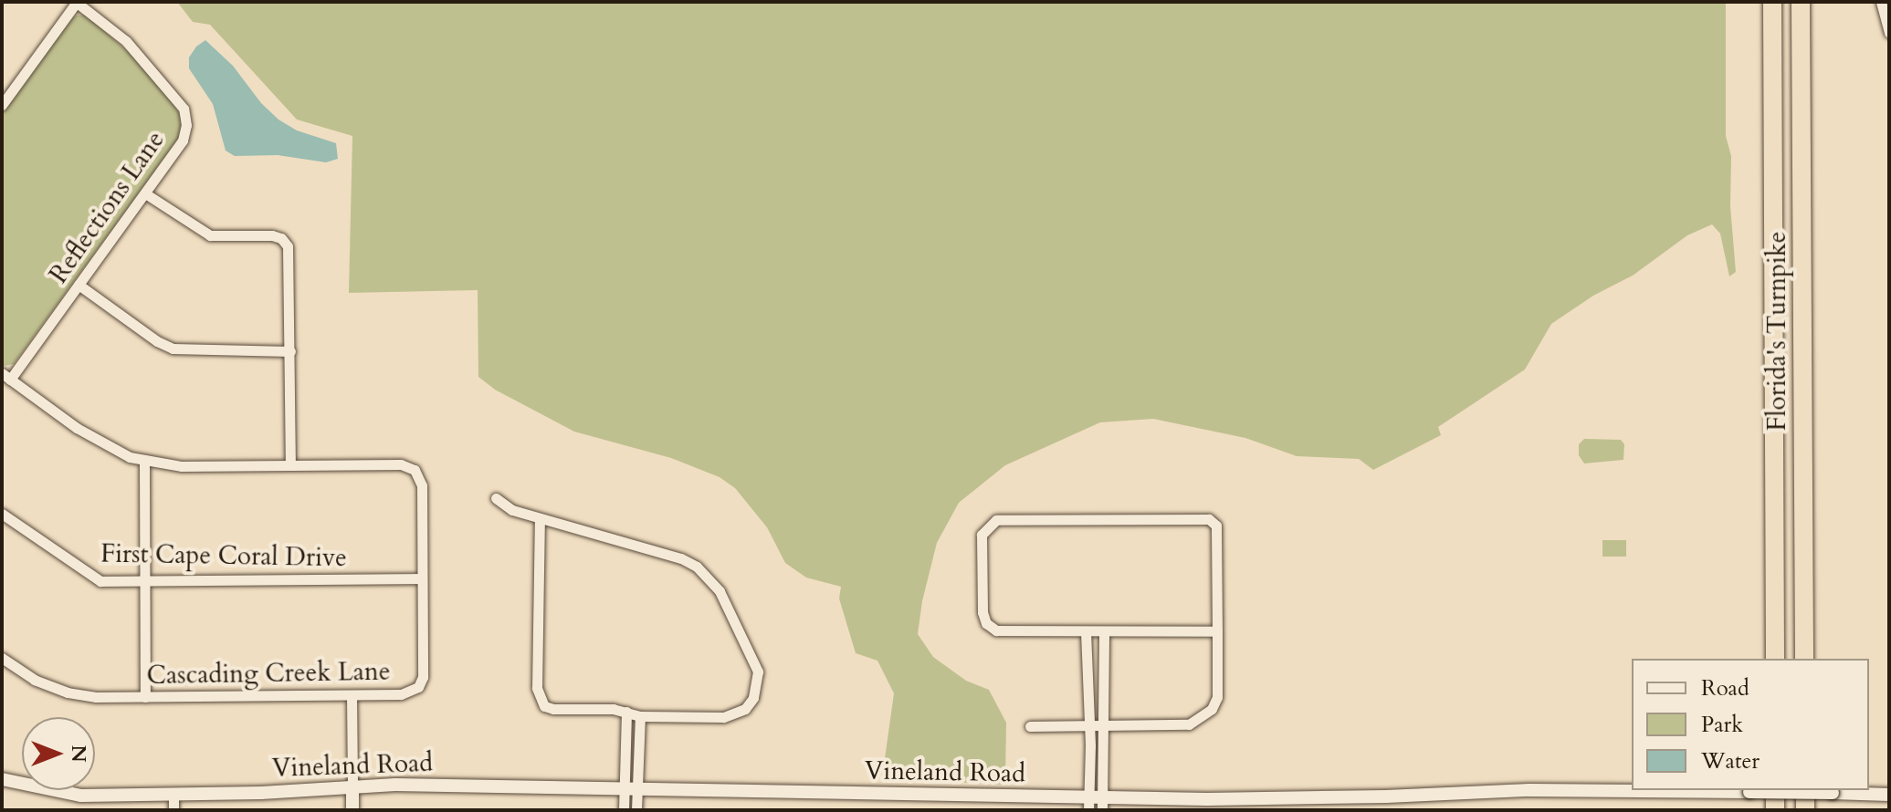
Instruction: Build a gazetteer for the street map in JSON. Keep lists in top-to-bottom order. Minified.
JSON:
{"streets":{"highway":["Florida's Turnpike"],"main road":["Vineland Road"],"street":["Reflections Lane","First Cape Coral Drive","Cascading Creek Lane"]},"crossings":[["First Cape Coral Drive","Cascading Creek Lane"]],"legend":["Road","Park","Water"],"north":"right"}
